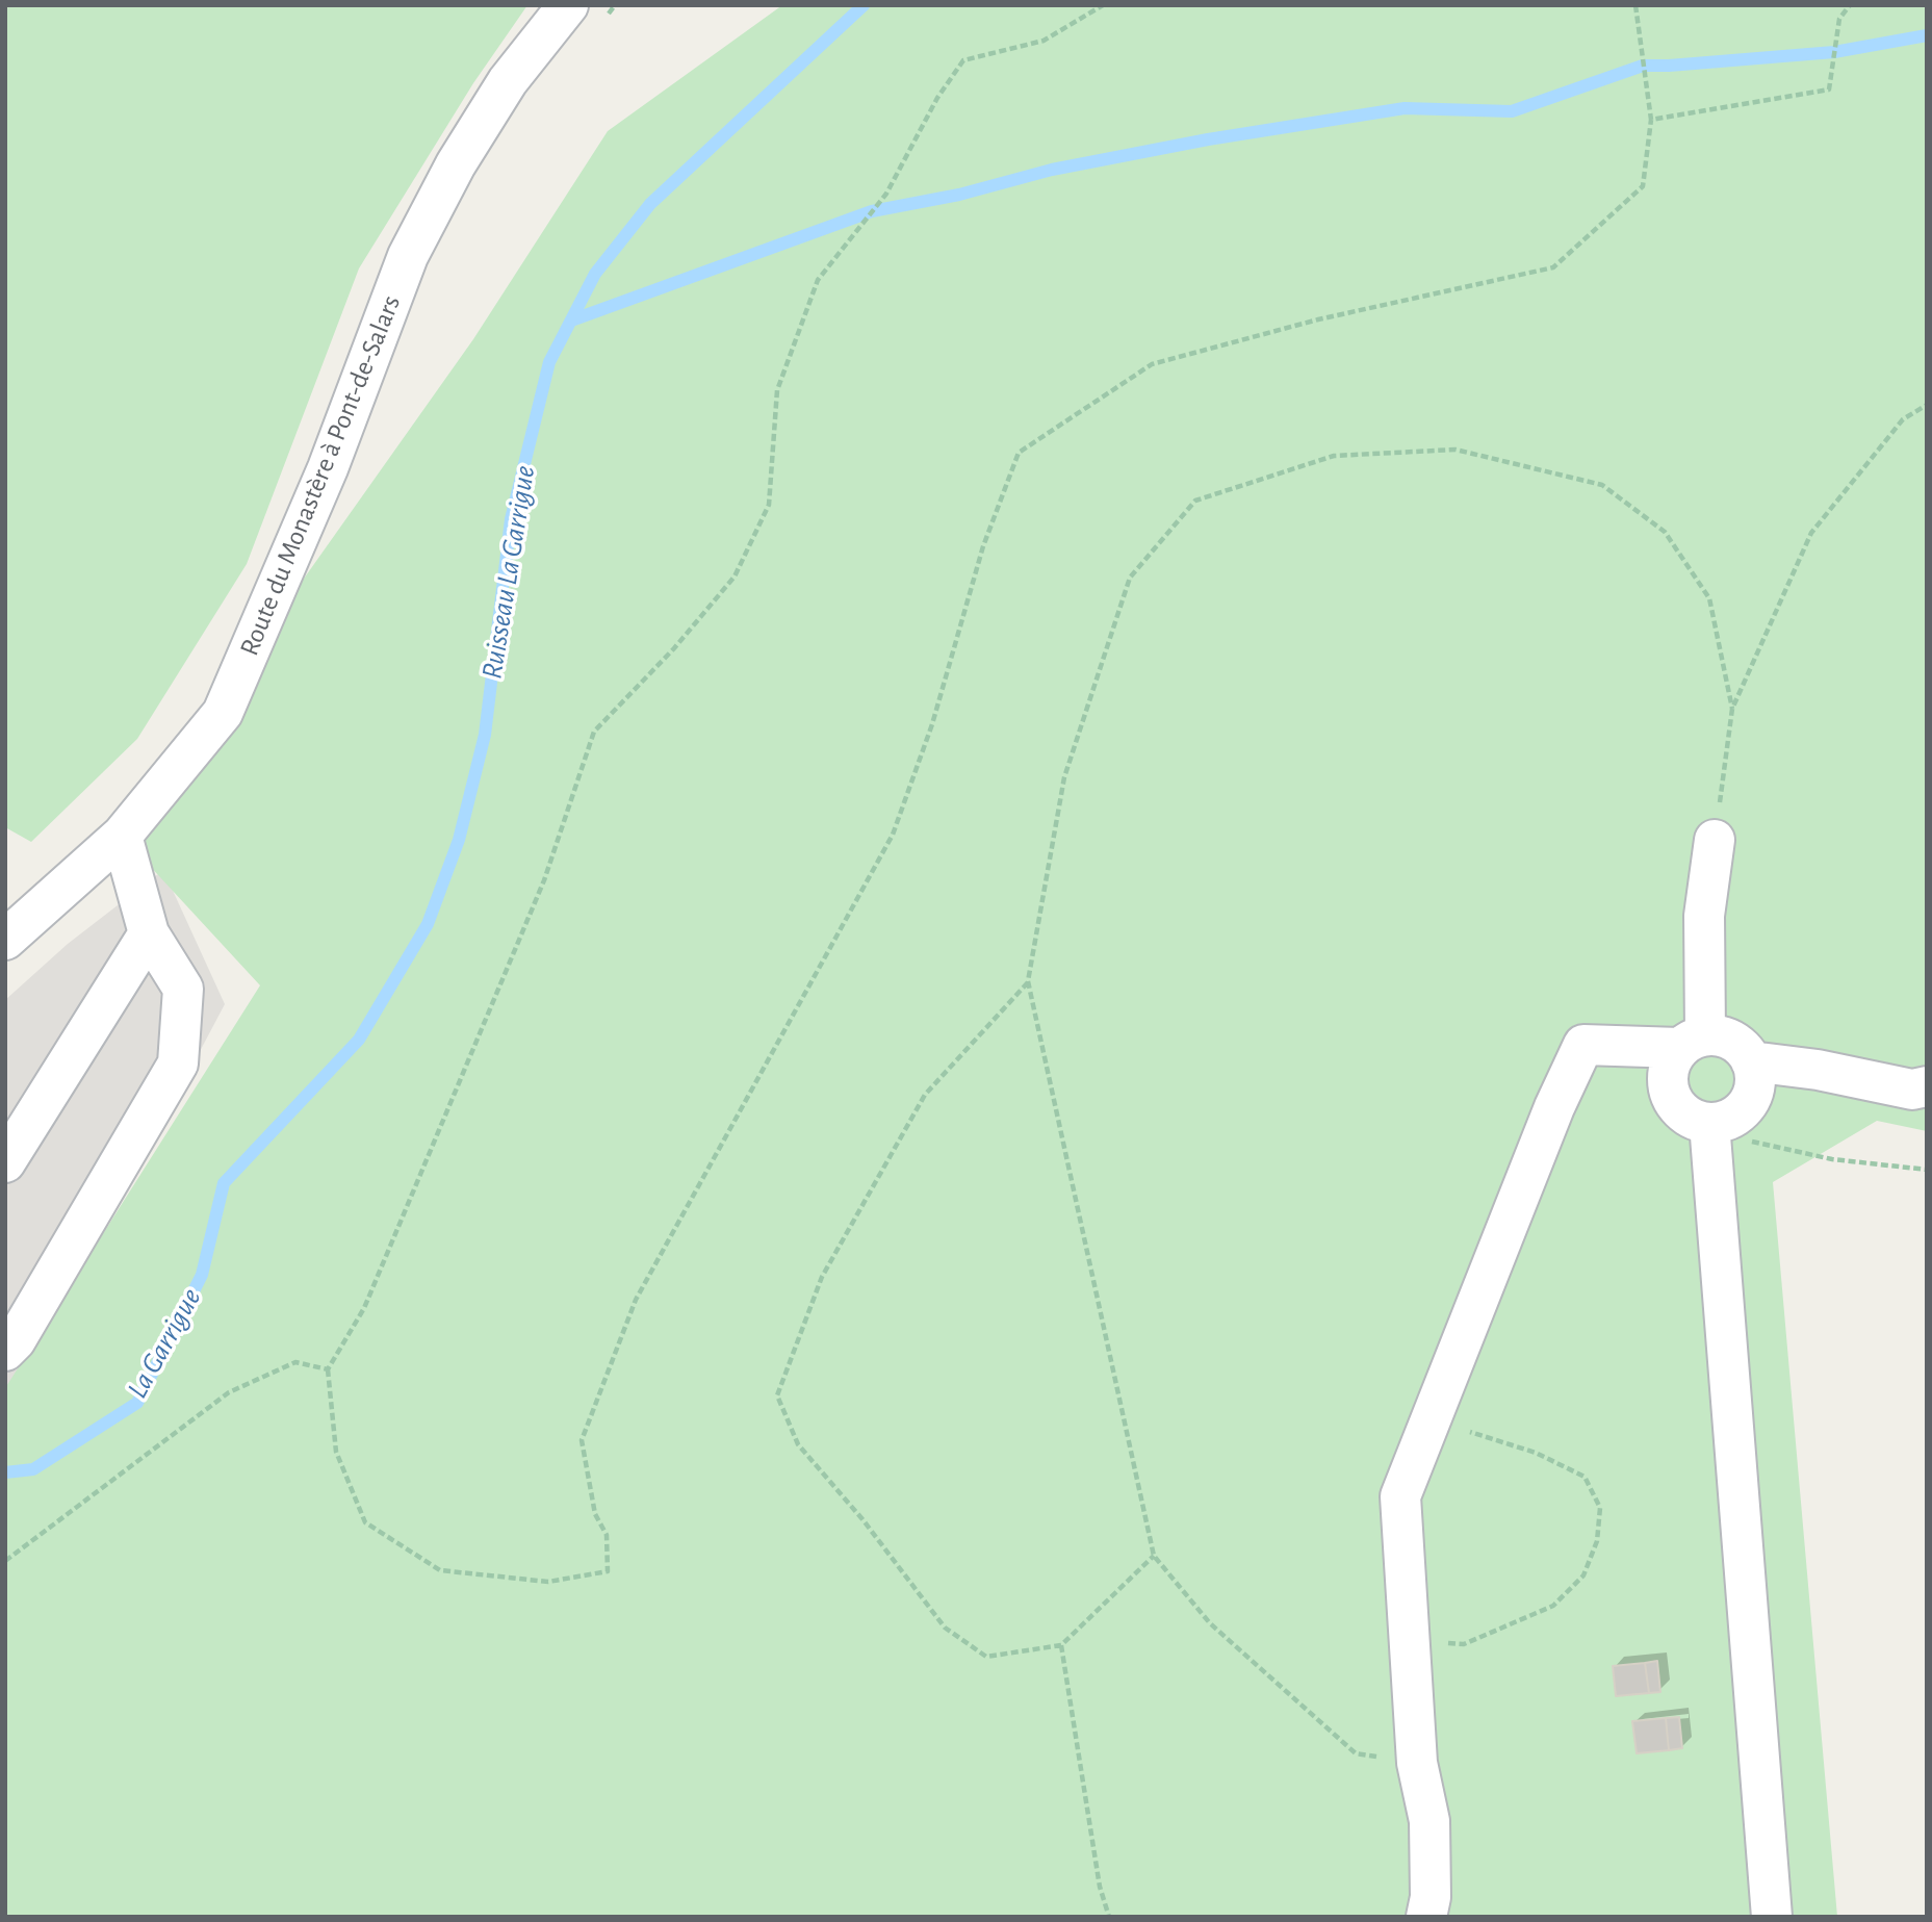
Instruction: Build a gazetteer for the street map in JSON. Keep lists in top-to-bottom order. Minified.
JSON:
{"streets":{"street":["Route du Monastère à Pont-de-Salars"]},"water":["Ruisseau La Garrigue","La Garrigue"]}
